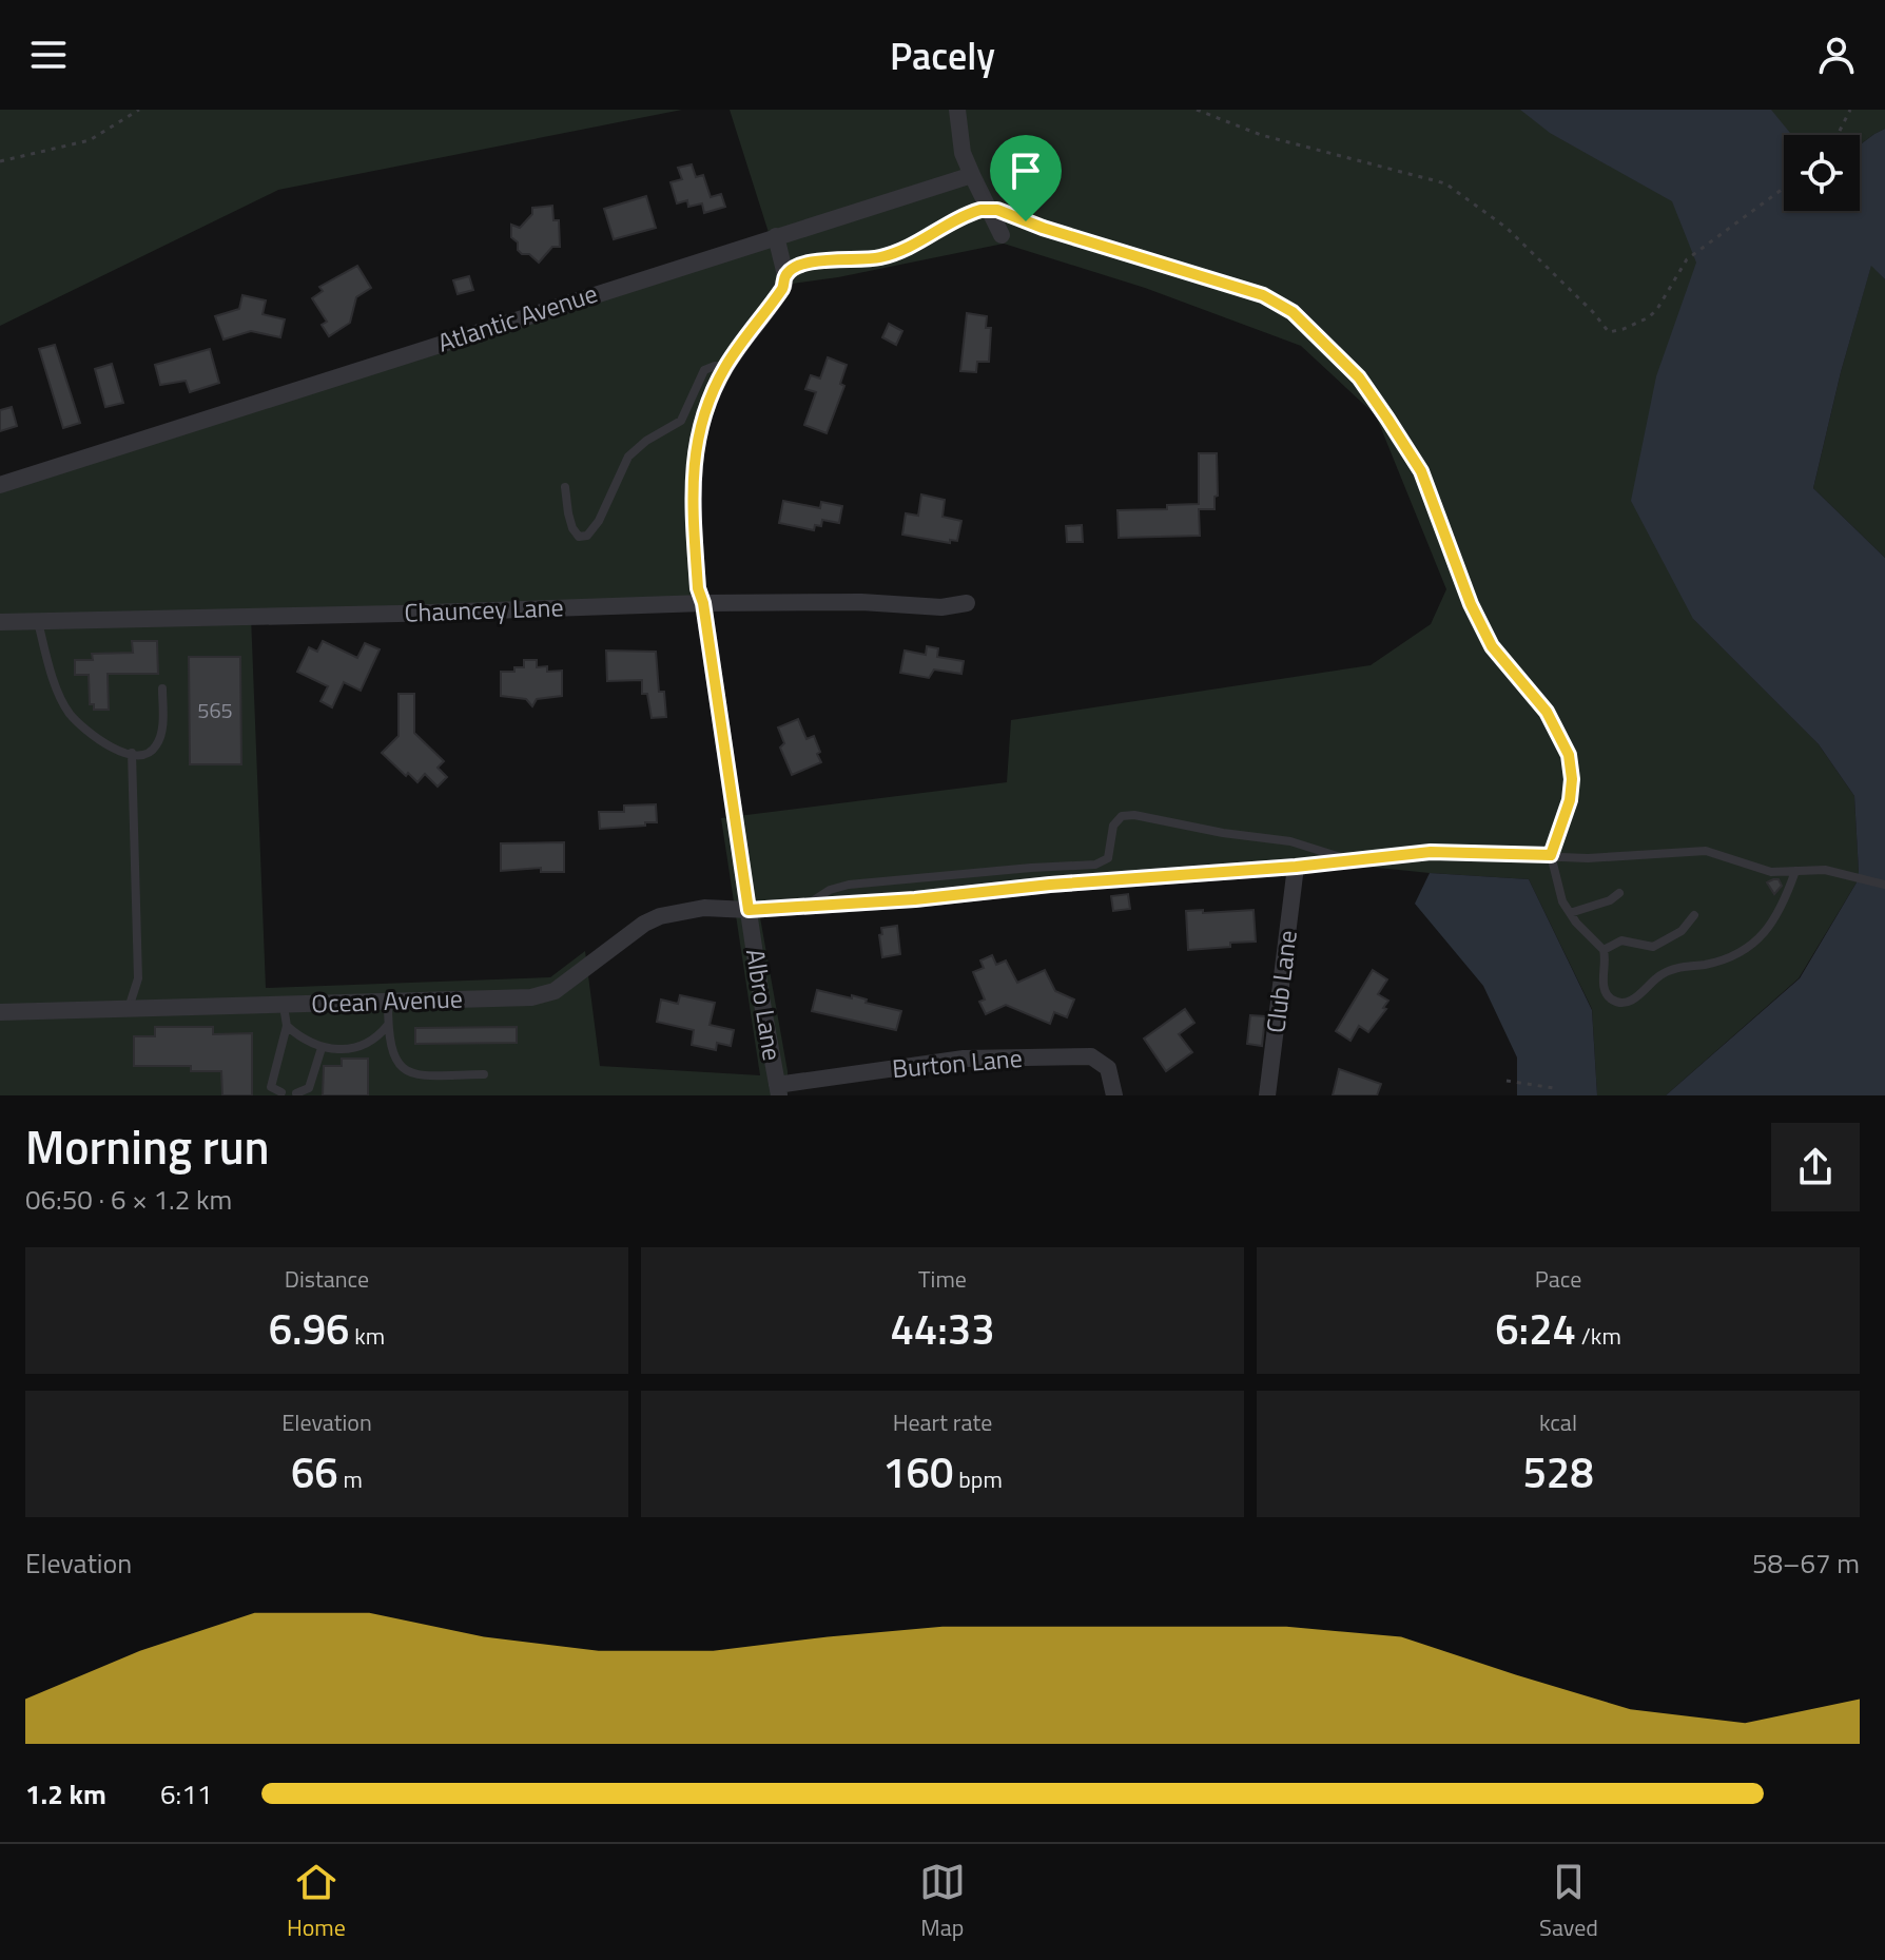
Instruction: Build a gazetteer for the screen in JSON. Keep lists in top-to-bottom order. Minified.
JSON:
{"streets":{"street":["Atlantic Avenue","Chauncey Lane","Club Lane","Ocean Avenue","Albro Lane","Burton Lane"]},"crossings":[["Chauncey Lane","Albro Lane"],["Club Lane","Ocean Avenue"],["Ocean Avenue","Albro Lane"],["Albro Lane","Burton Lane"]],"house_numbers":["565"],"page":{"header":"Pacely","heading":["Morning run","06:50 · 6 × 1.2 km"],"stats":[["Distance","6.96 km"],["Time","44:33"],["Pace","6:24 /km"],["Elevation","66 m"],["Heart rate","160 bpm"],["kcal","528"]],"chart":["Elevation","58–67 m"],"list":[{"name":"1.2 km","note":"6:11"}],"tabs":["Home","Map","Saved"]}}
